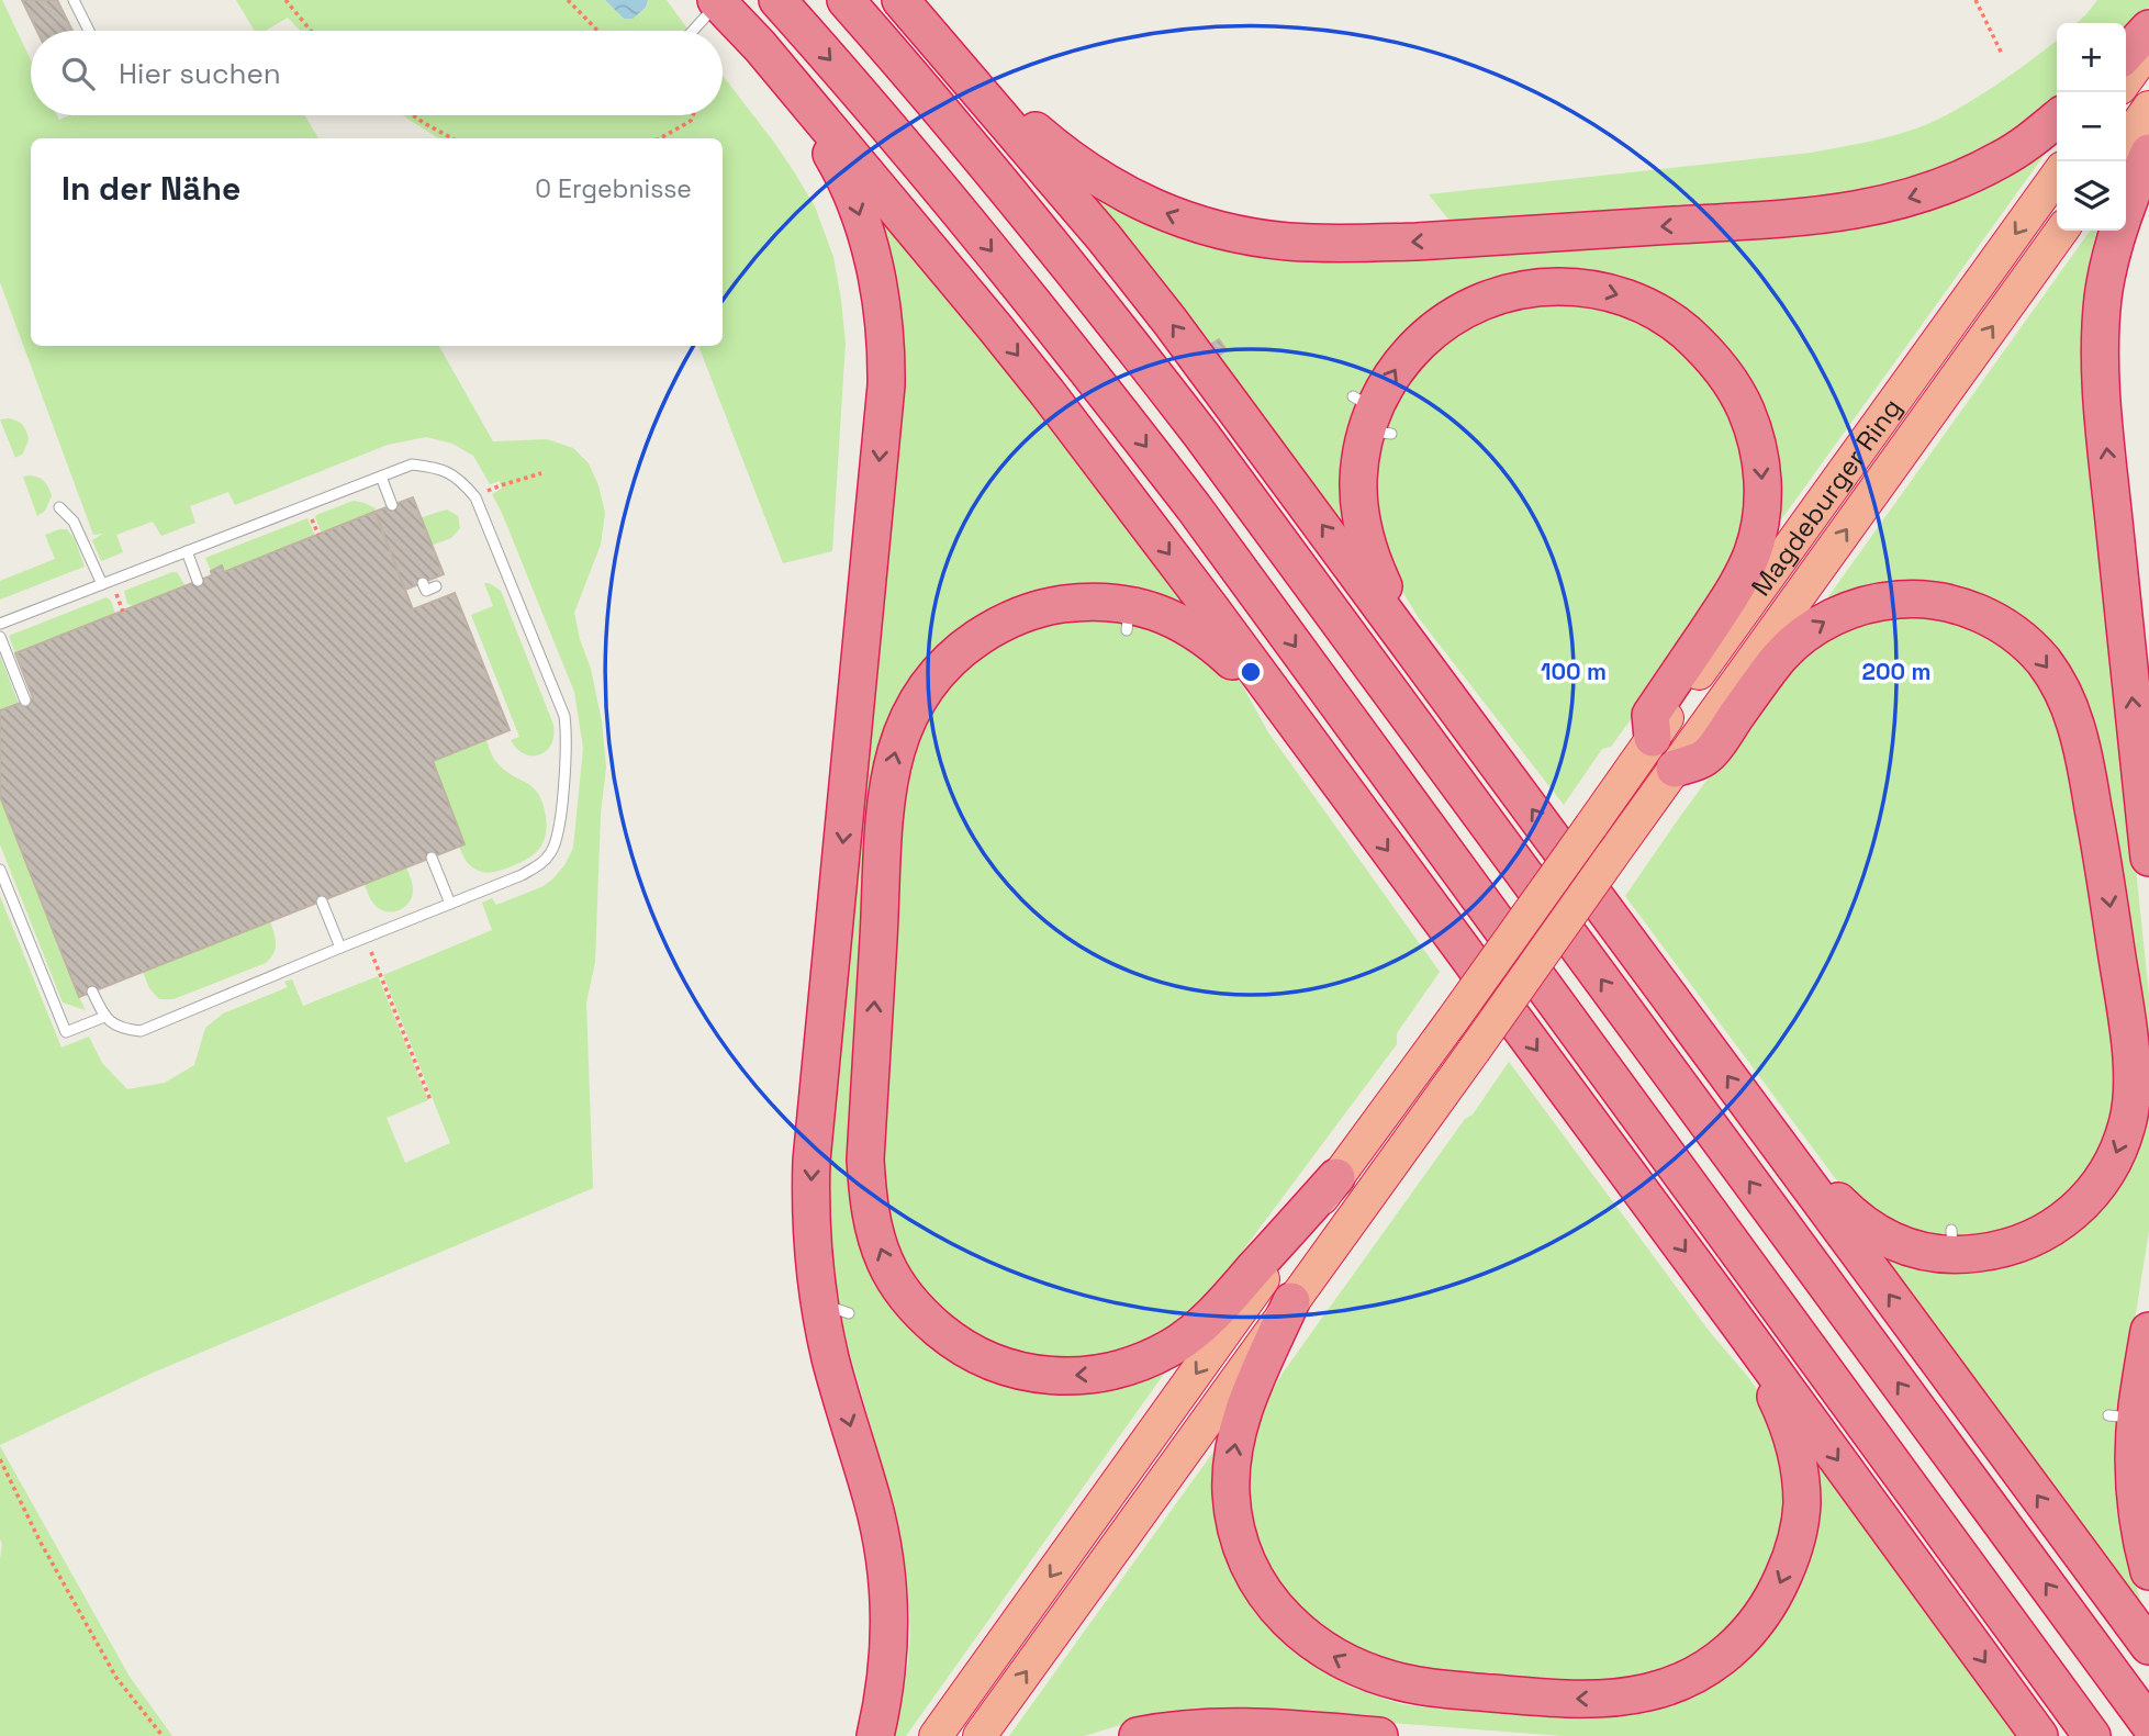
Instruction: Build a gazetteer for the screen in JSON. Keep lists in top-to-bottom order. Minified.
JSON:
{"streets":{"highway":["Magdeburger Ring"]},"page":{"map_buttons":["+","−"],"search":"Hier suchen","heading":["In der Nähe","0 Ergebnisse"]},"rings":["100 m","200 m"]}
